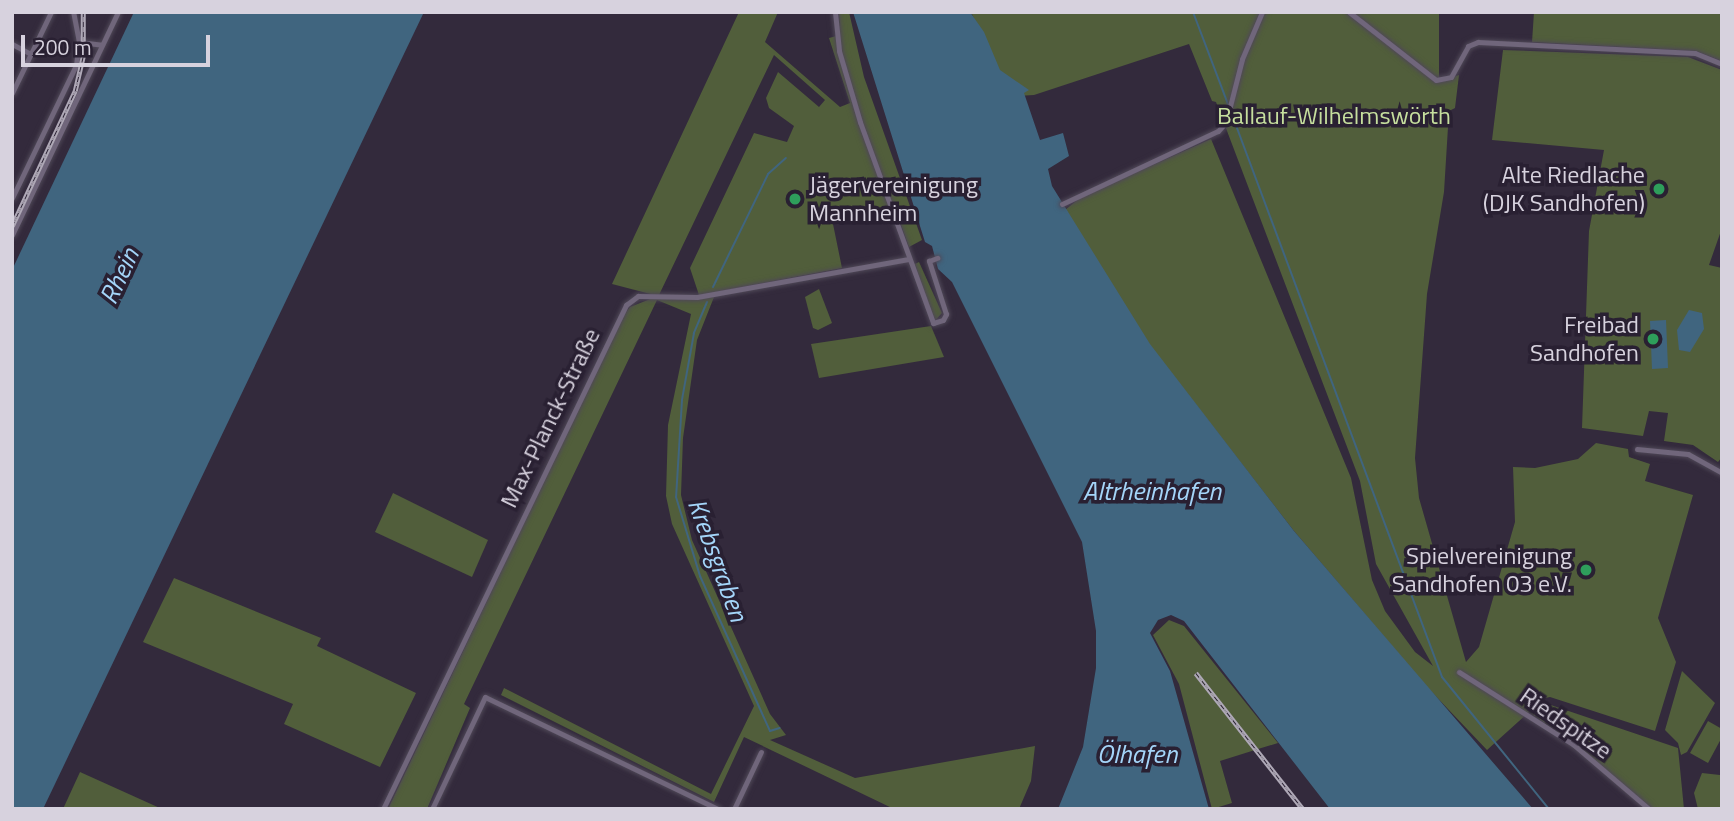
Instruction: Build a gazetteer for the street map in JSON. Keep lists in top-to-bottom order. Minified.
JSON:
{"streets":{"street":["Max-Planck-Straße","Riedspitze"]},"water":["Rhein","Altrheinhafen","Krebsgraben","Ölhafen"],"parks":["Ballauf-Wilhelmswörth"],"places":["Alte Riedlache (DJK Sandhofen)","Jägervereinigung Mannheim","Freibad Sandhofen","Spielvereinigung Sandhofen 03 e.V."],"scale_bar":"200 m"}
